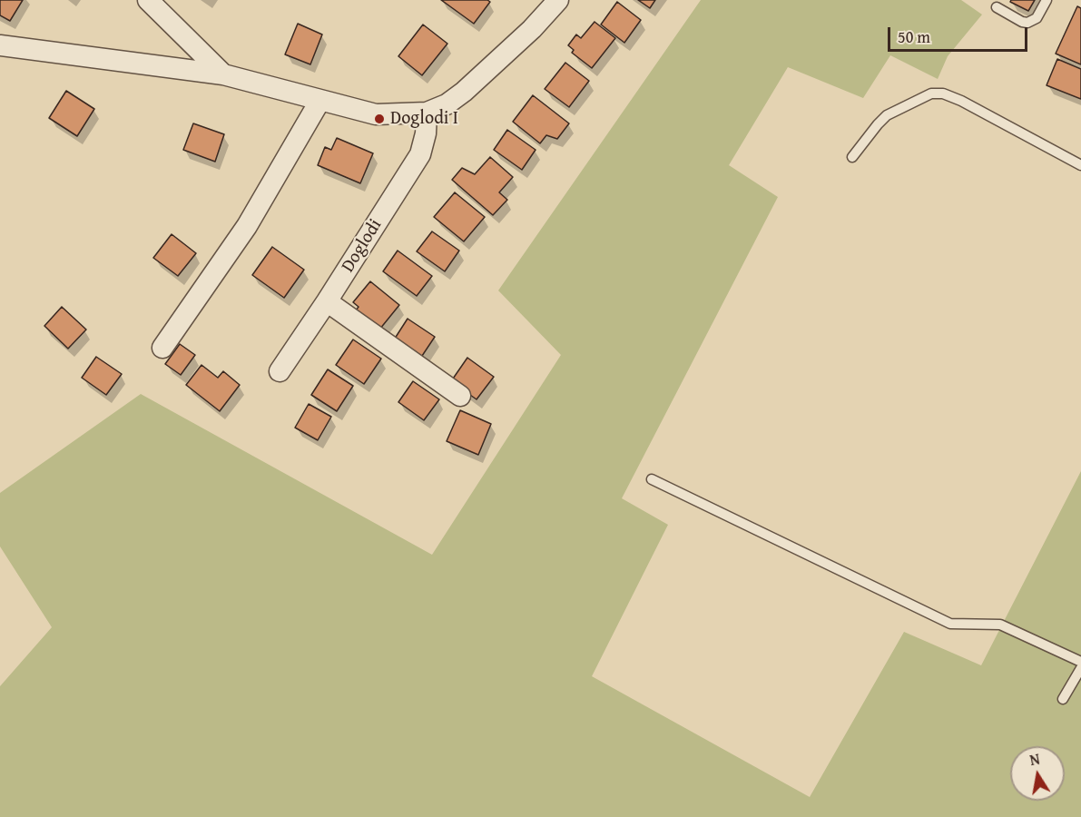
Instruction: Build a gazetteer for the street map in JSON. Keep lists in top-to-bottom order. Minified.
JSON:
{"streets":{"street":["Doglodi"]},"places":["Doglodi I"],"scale_bar":"50 m","north":"top"}
